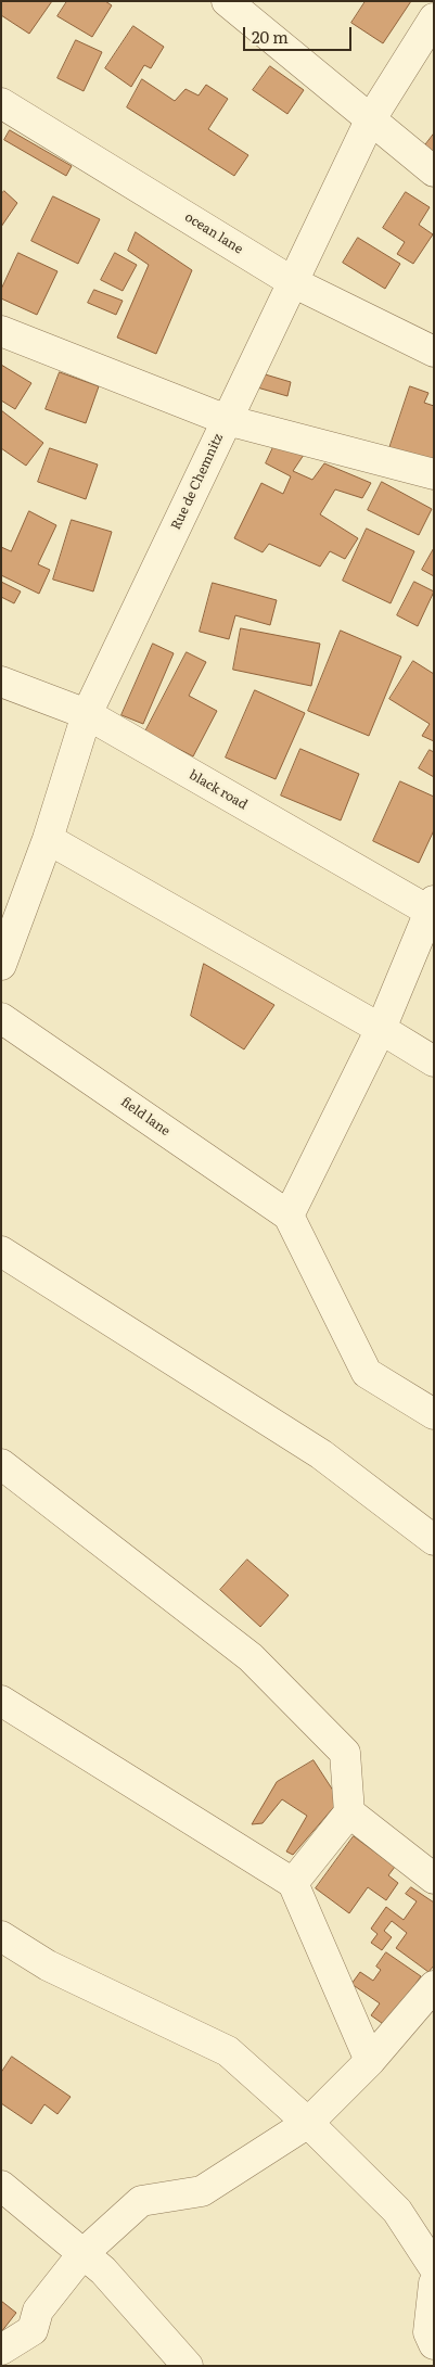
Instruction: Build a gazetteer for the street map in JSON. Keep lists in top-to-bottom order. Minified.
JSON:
{"streets":{"street":["ocean lane","Rue de Chemnitz","black road","field lane"]},"crossings":[["ocean lane","Rue de Chemnitz"],["Rue de Chemnitz","black road"]],"scale_bar":"20 m"}
